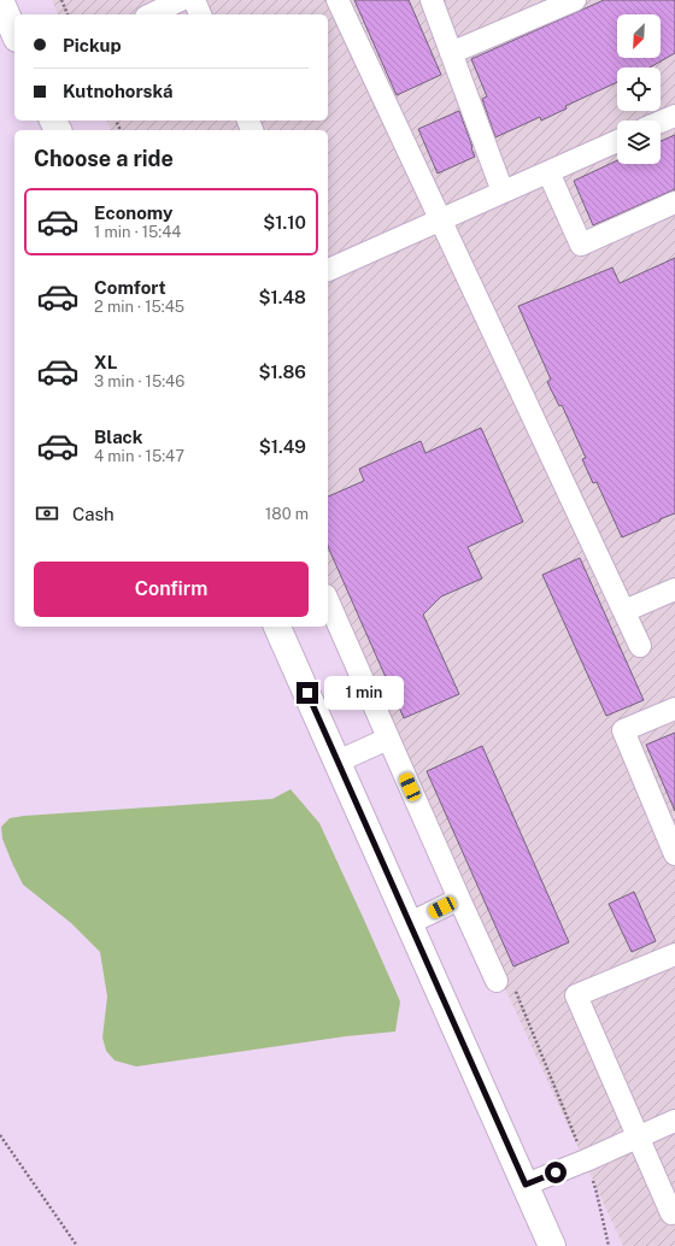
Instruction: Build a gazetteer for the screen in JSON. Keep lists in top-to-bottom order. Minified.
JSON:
{"north":"bottom left","page":{"banner":["Pickup","Kutnohorská"],"heading":"Choose a ride","list":[{"name":"Economy","note":"1 min · 15:44","value":"$1.10"},{"name":"Comfort","note":"2 min · 15:45","value":"$1.48"},{"name":"XL","note":"3 min · 15:46","value":"$1.86"},{"name":"Black","note":"4 min · 15:47","value":"$1.49"}],"pay":["Cash","180 m"],"buttons":"Confirm","bubble":"1 min"}}
